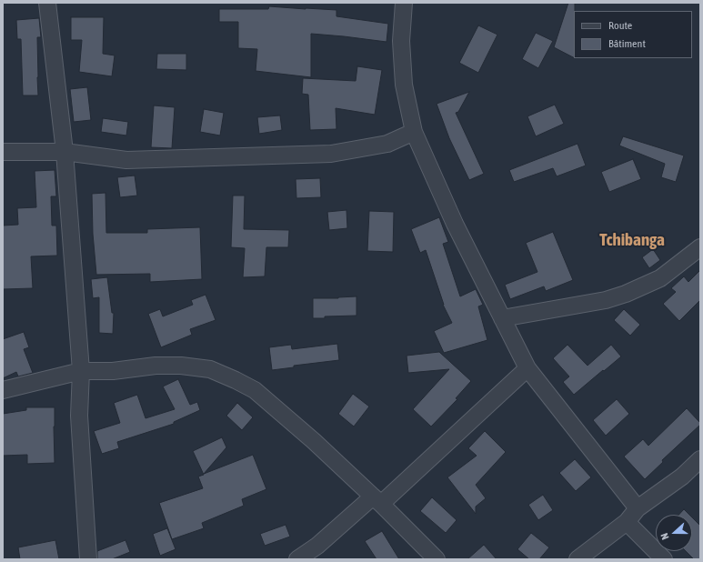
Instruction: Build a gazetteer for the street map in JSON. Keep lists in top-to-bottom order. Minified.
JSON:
{"districts":["Tchibanga"],"legend":["Route","Bâtiment"],"north":"left"}
